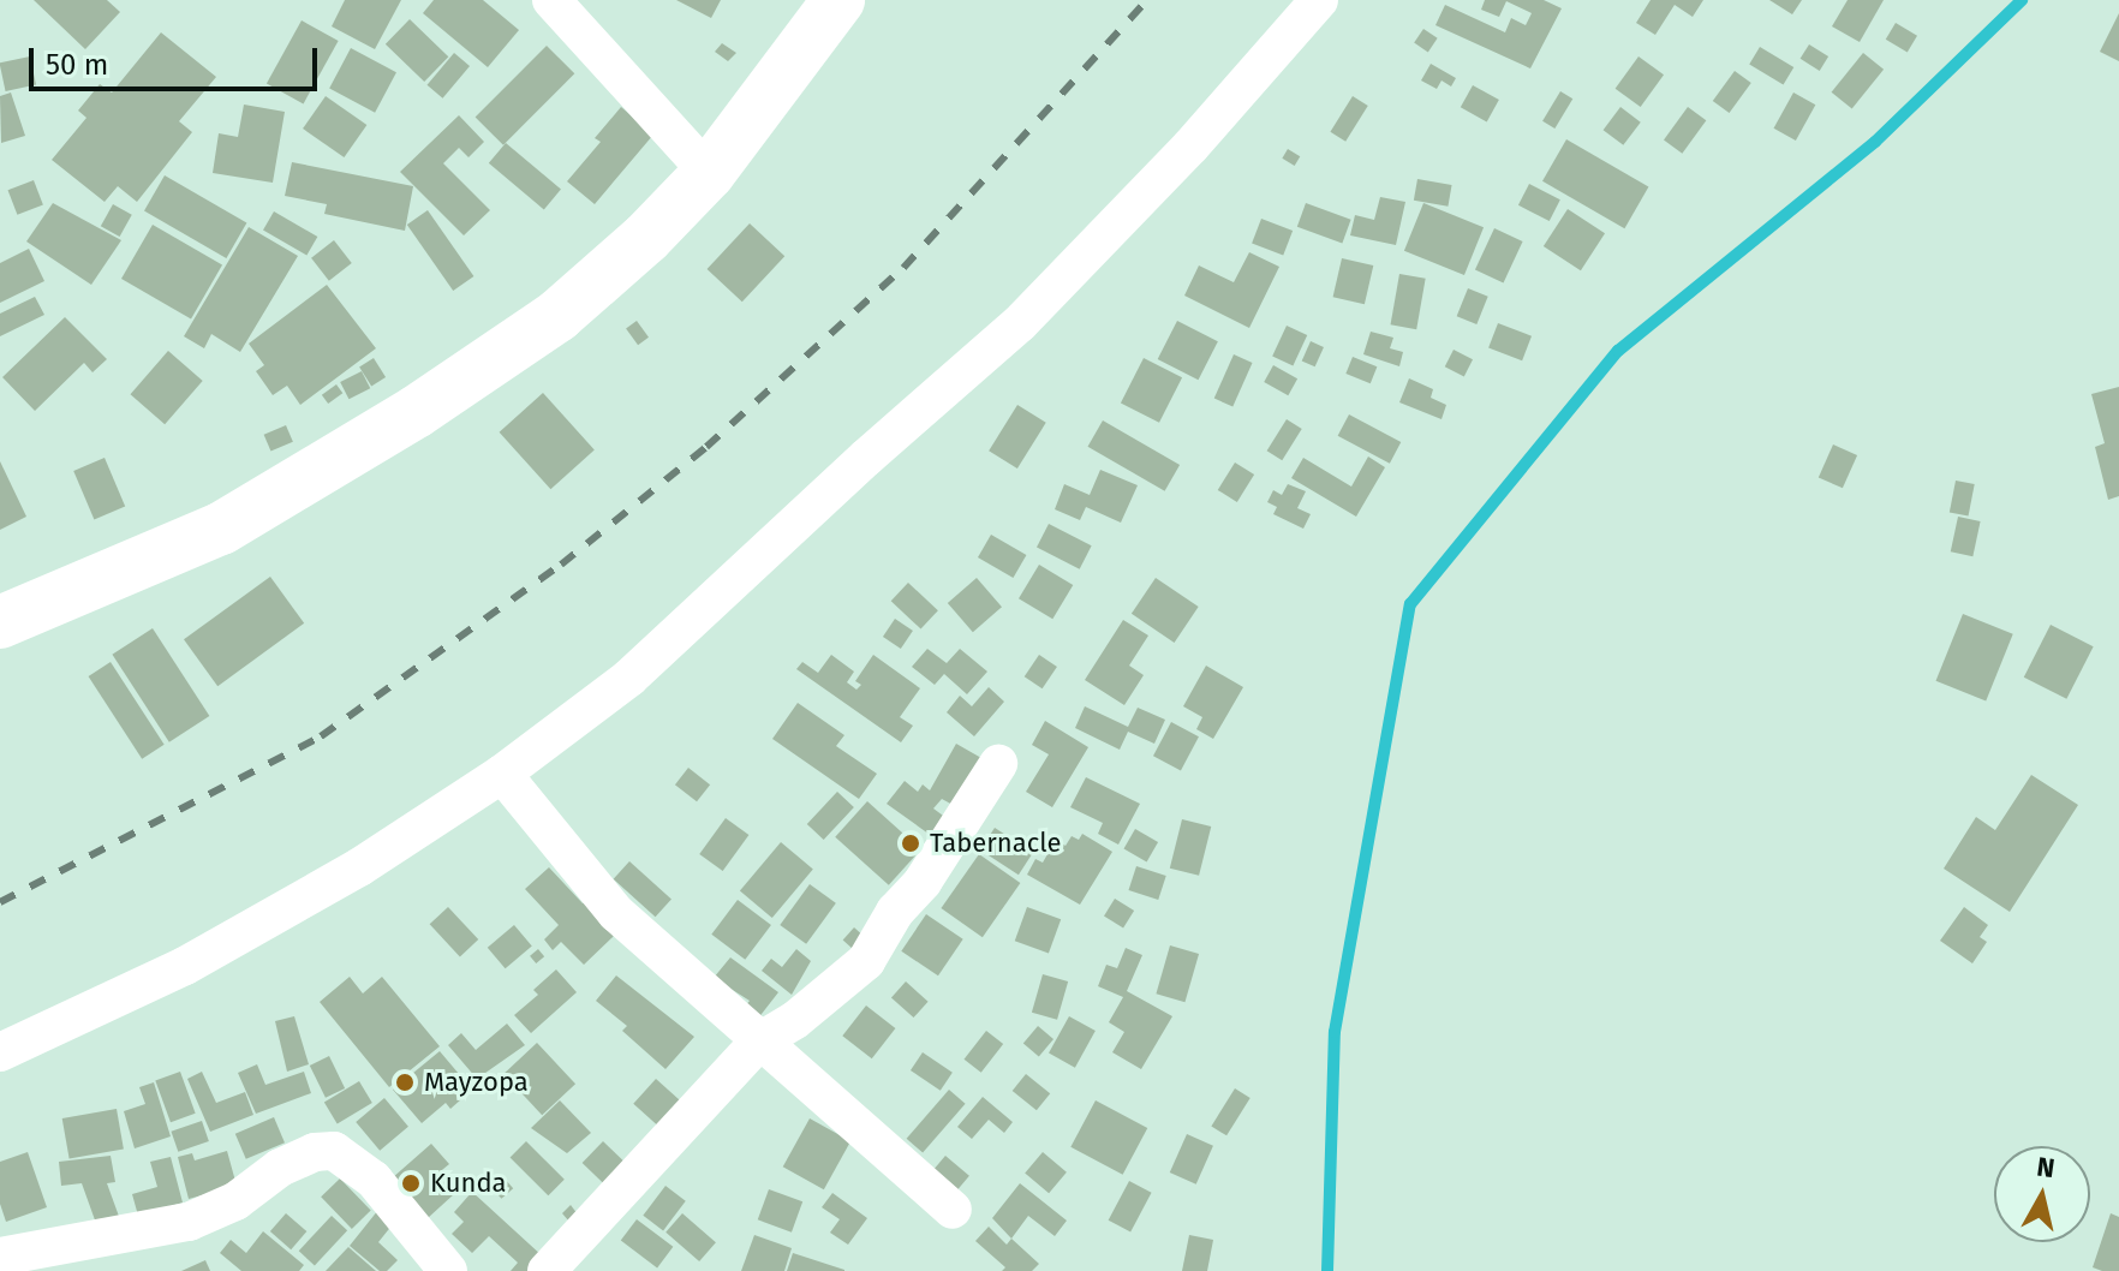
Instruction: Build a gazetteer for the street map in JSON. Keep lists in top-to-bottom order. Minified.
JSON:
{"places":["Tabernacle","Mayzopa","Kunda"],"scale_bar":"50 m","north":"top"}
